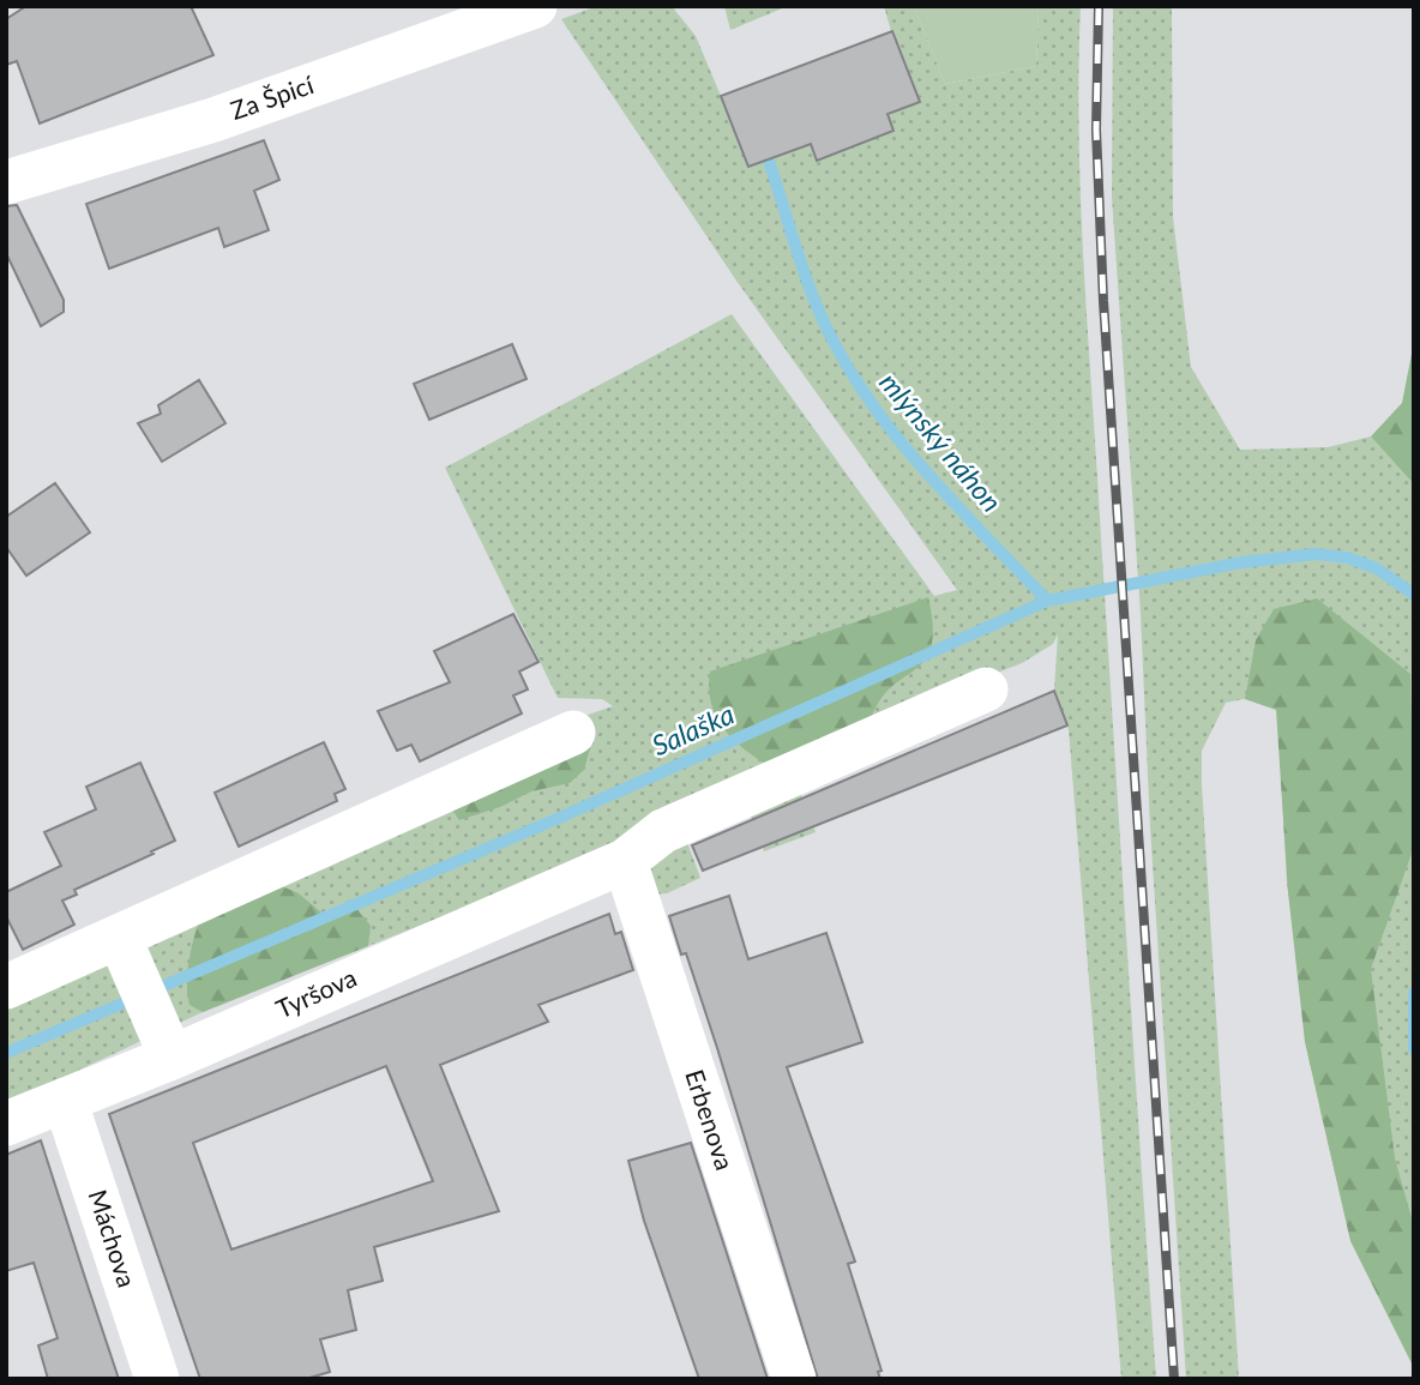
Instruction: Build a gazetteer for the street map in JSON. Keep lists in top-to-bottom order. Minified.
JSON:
{"streets":{"street":["Za Špicí","Tyršova","Erbenova","Máchova"]},"crossings":[["Tyršova","Erbenova"],["Tyršova","Máchova"]],"water":["mlýnský náhon","Salaška"]}
